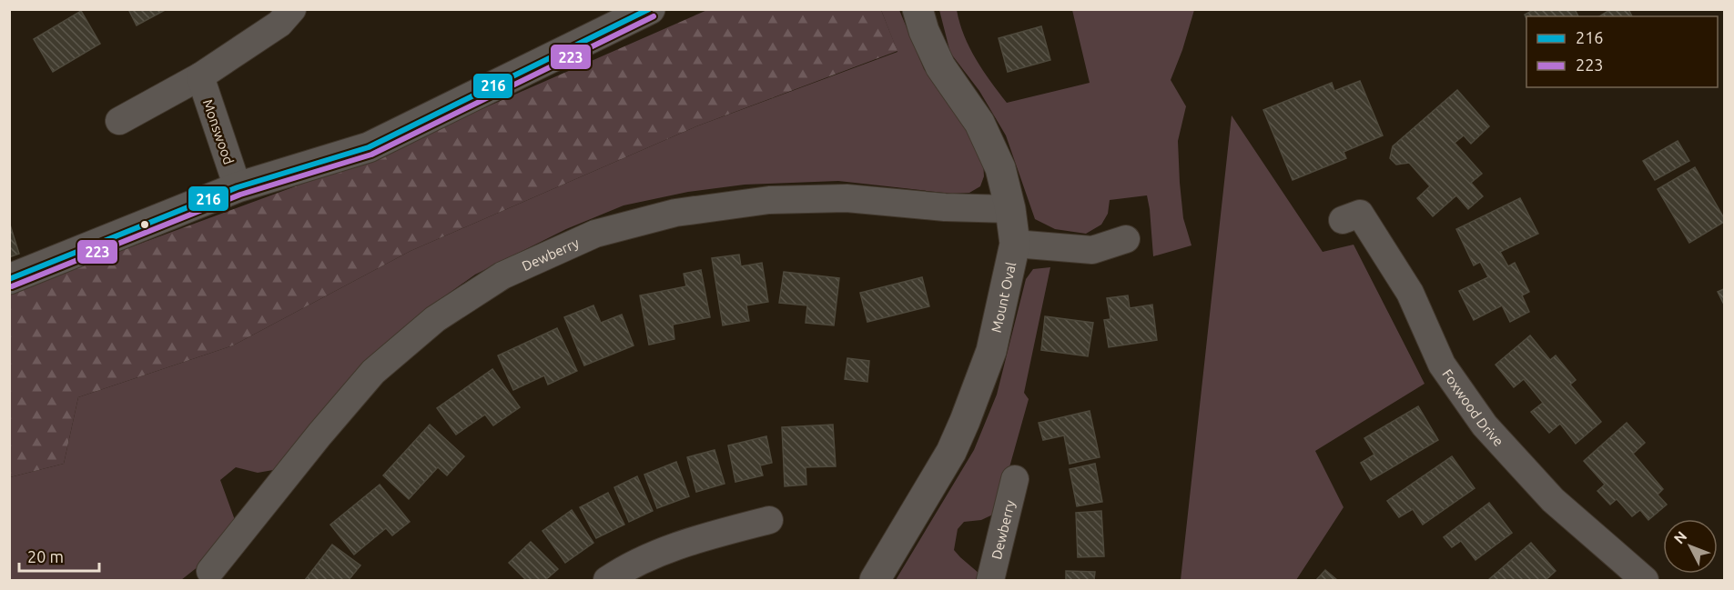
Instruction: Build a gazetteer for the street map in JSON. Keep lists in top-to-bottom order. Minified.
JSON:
{"streets":{"street":["Monswood","Dewberry","Mount Oval","Foxwood Drive"]},"crossings":[["Dewberry","Mount Oval"]],"lines":["transit line 216","transit line 223"],"legend":["216","223"],"scale_bar":"20 m","north":"top left"}
